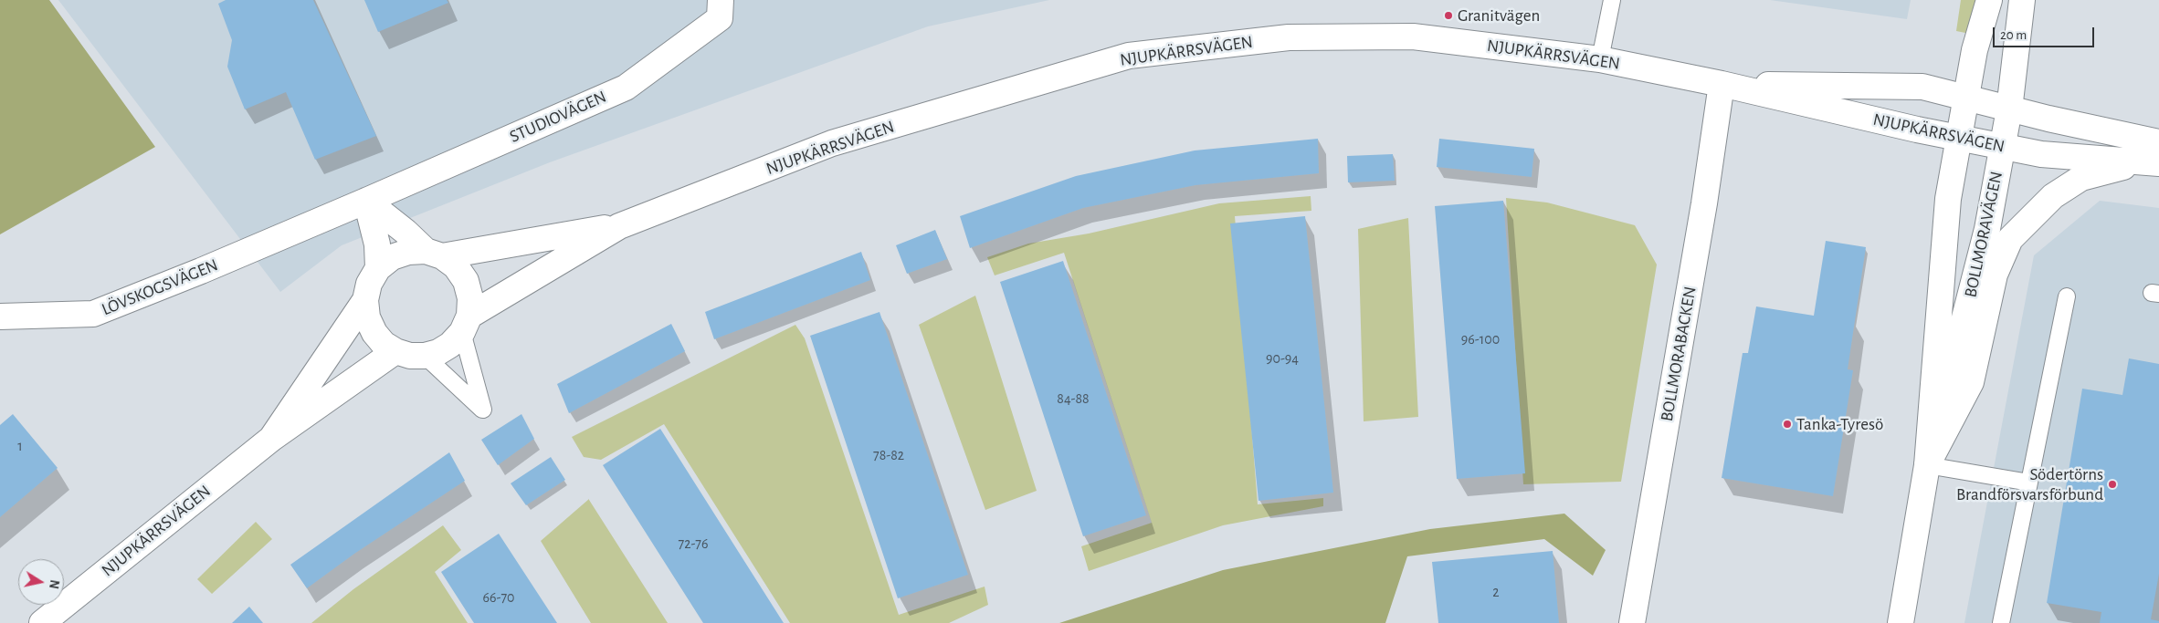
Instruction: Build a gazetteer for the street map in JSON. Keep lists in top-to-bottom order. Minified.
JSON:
{"streets":{"street":["NJUPKÄRRSVÄGEN","STUDIOVÄGEN","BOLLMORAVÄGEN","LÖVSKOGSVÄGEN","BOLLMORABACKEN"]},"crossings":[["NJUPKÄRRSVÄGEN","BOLLMORAVÄGEN"],["NJUPKÄRRSVÄGEN","BOLLMORABACKEN"],["STUDIOVÄGEN","LÖVSKOGSVÄGEN"]],"places":["Granitvägen","Tanka-Tyresö","Södertörns Brandförsvarsförbund"],"house_numbers":["96-100","90-94","84-88","1","78-82","72-76","2","66-70"],"scale_bar":"20 m","north":"right"}
